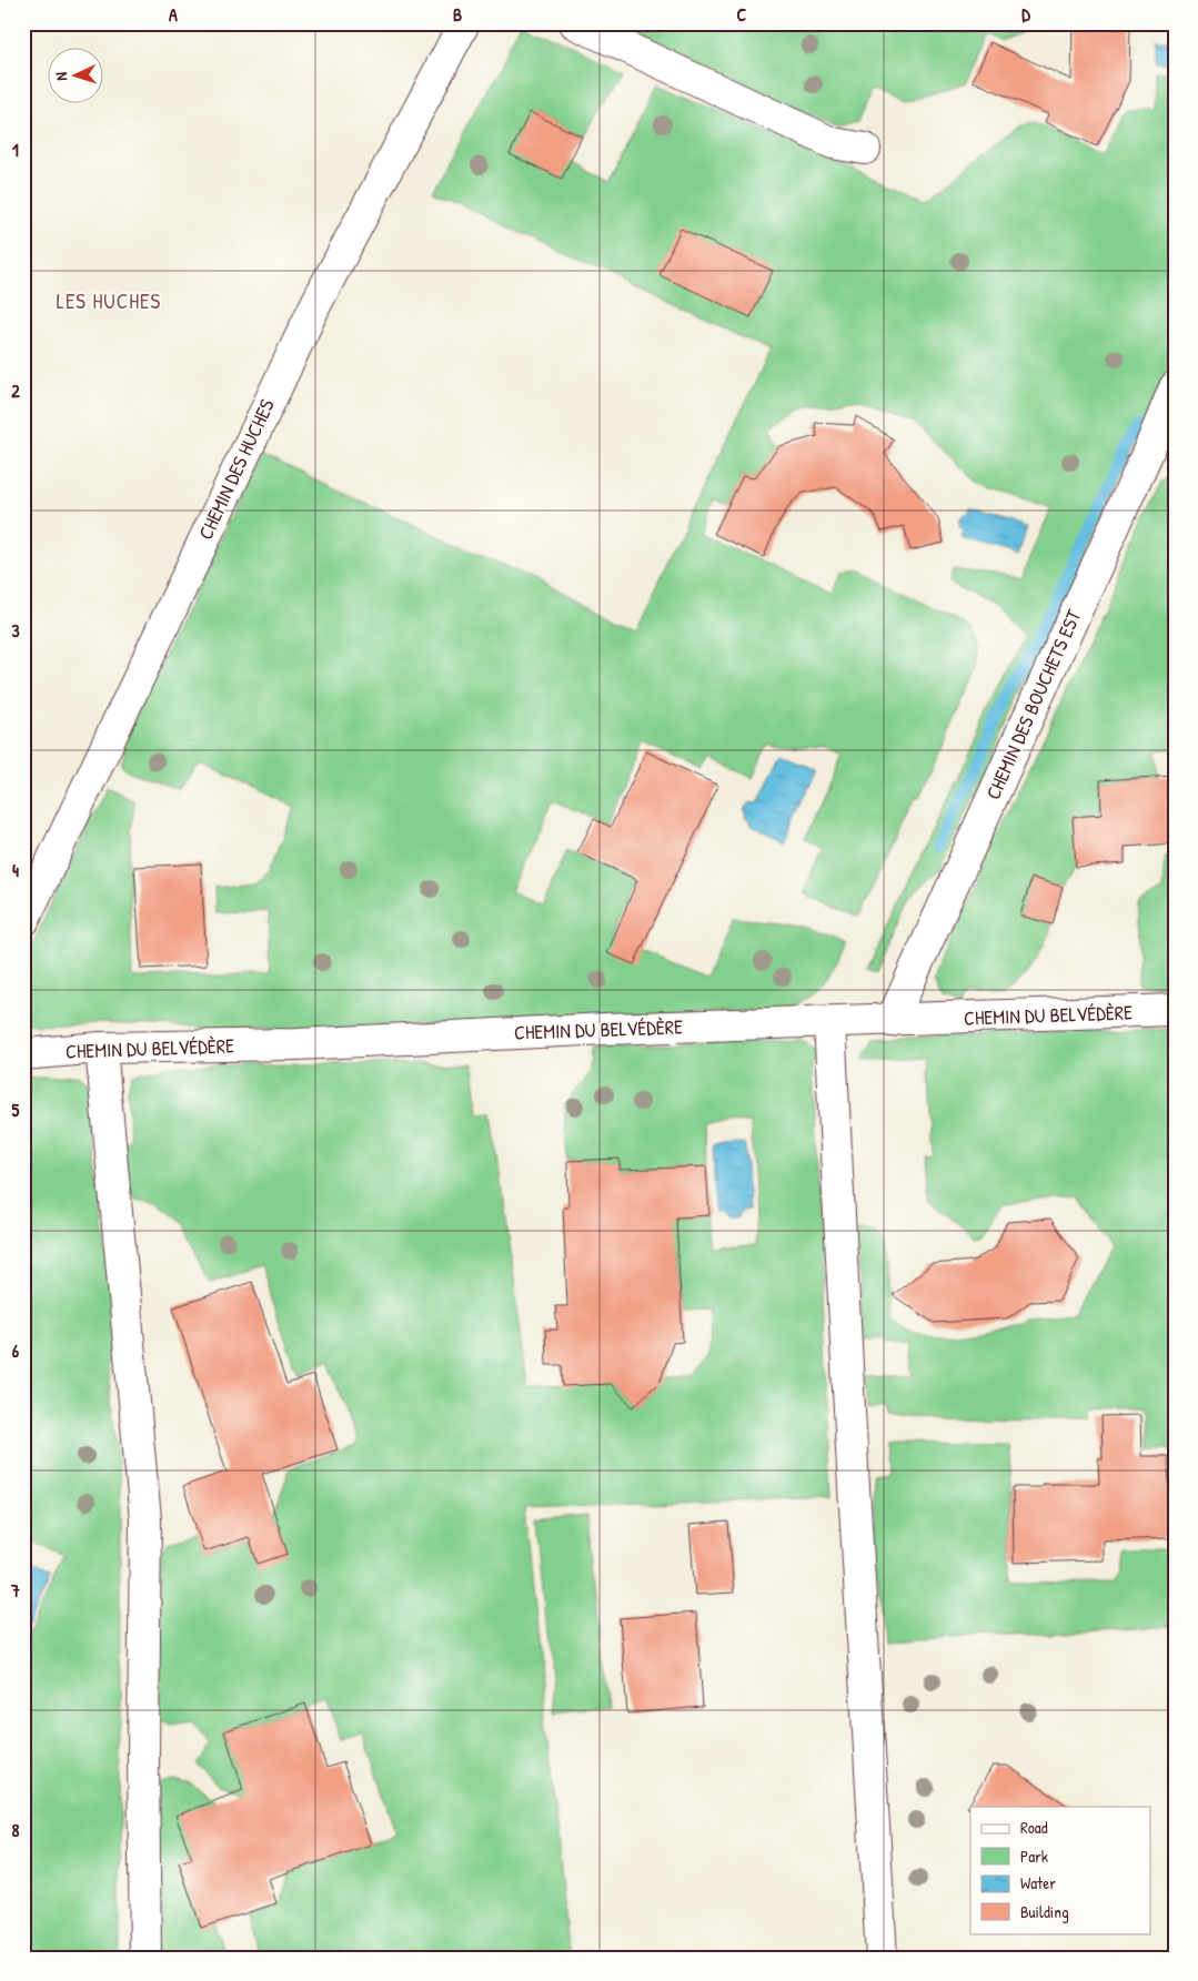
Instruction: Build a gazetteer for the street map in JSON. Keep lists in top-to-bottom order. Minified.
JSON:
{"streets":{"street":["CHEMIN DES HUCHES","CHEMIN DES BOUCHETS EST","CHEMIN DU BELVÉDÈRE"]},"crossings":[["CHEMIN DES BOUCHETS EST","CHEMIN DU BELVÉDÈRE"]],"districts":["LES HUCHES"],"legend":["Road","Park","Water","Building"],"north":"left","grid":{"columns":["A","B","C","D"],"rows":["1","2","3","4","5","6","7","8"]}}
